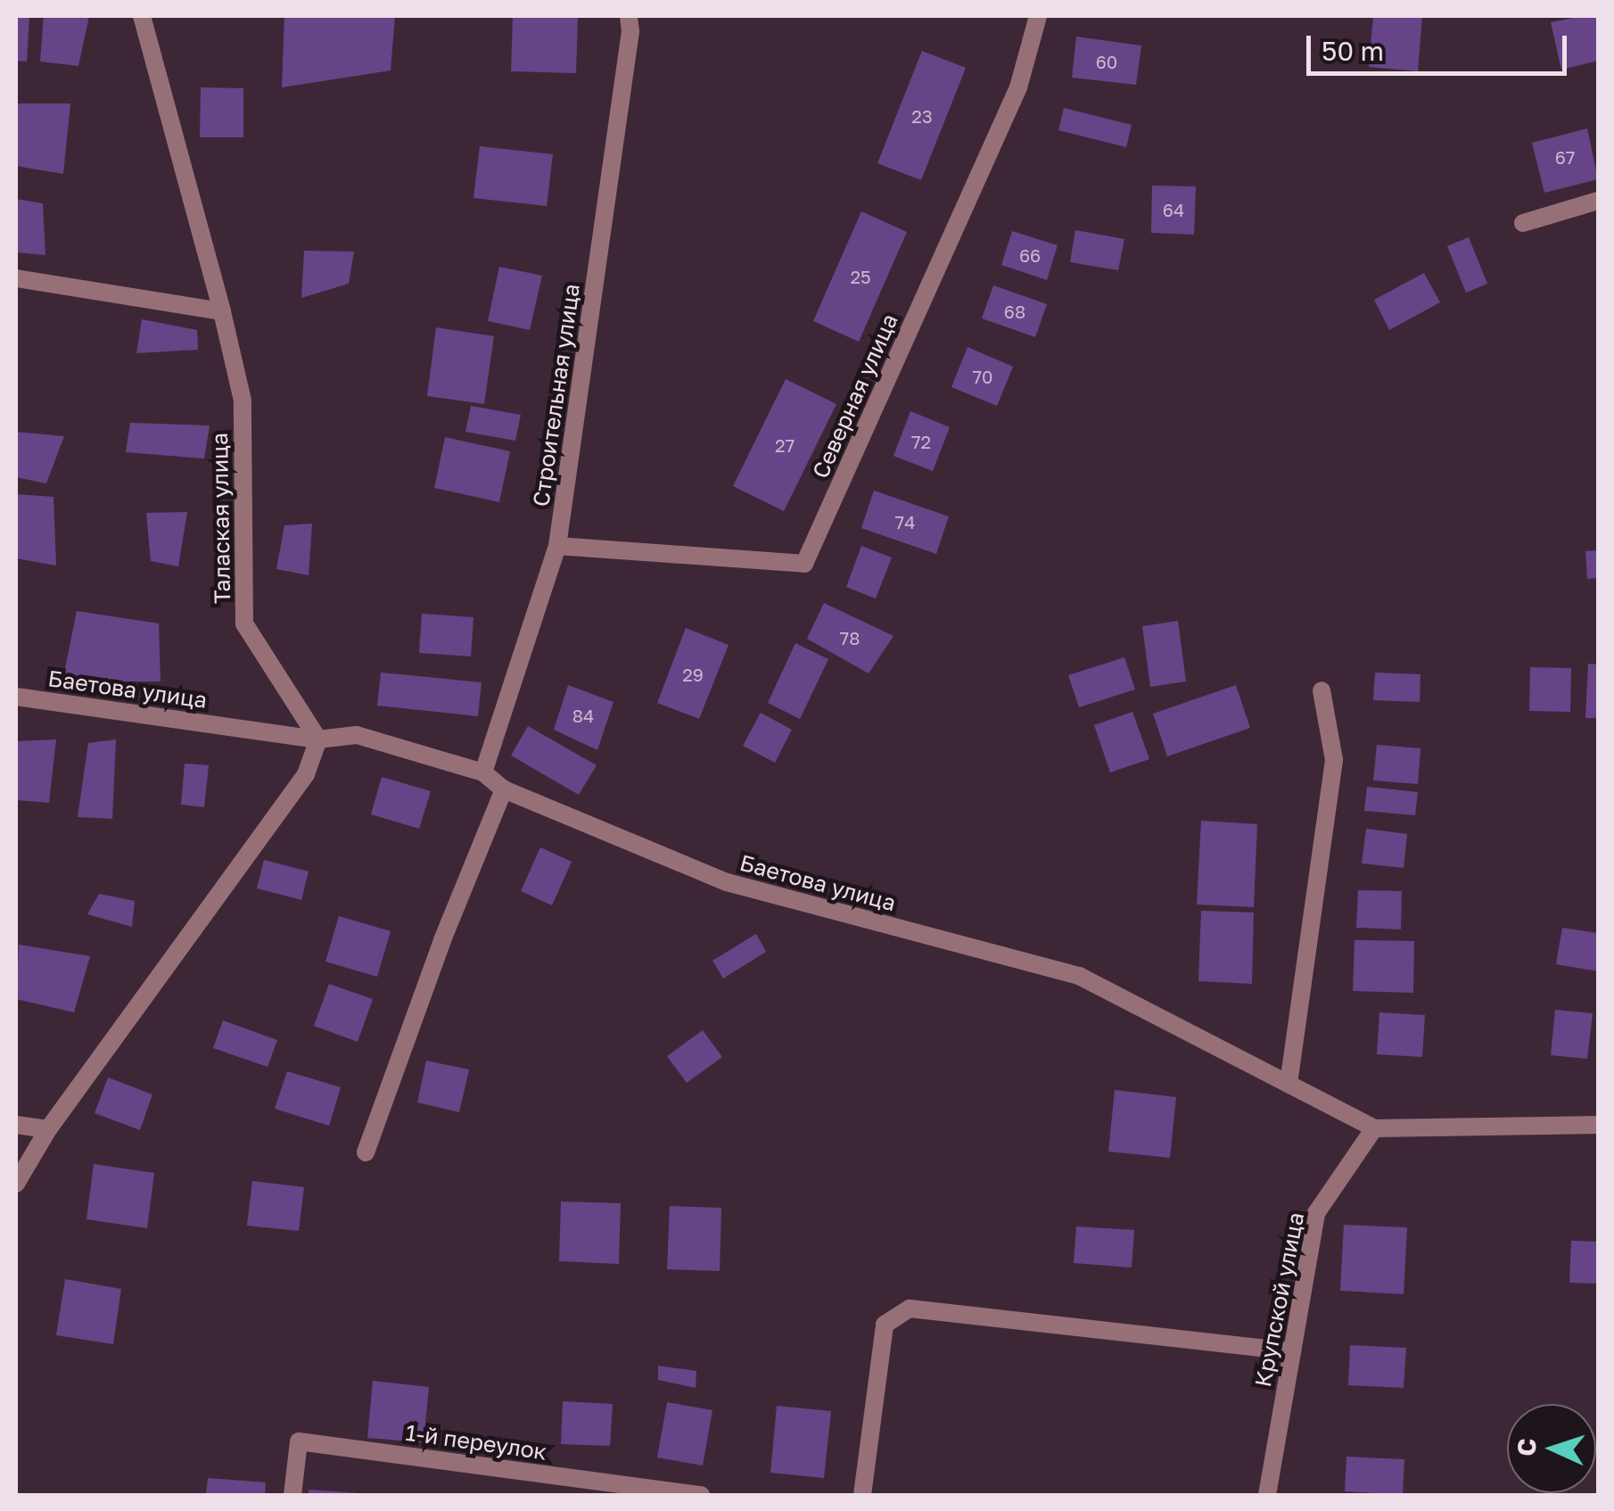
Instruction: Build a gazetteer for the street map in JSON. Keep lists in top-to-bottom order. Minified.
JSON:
{"streets":{"street":["Строительная улица","Северная улица","Талаская улица","Баетова улица","Крупской улица","1-й переулок"]},"crossings":[["Строительная улица","Северная улица"],["Строительная улица","Баетова улица"],["Талаская улица","Баетова улица"],["Баетова улица","Крупской улица"]],"house_numbers":["60","23","67","64","66","25","68","70","72","27","74","78","29","84"],"scale_bar":"50 m","north":"left"}
